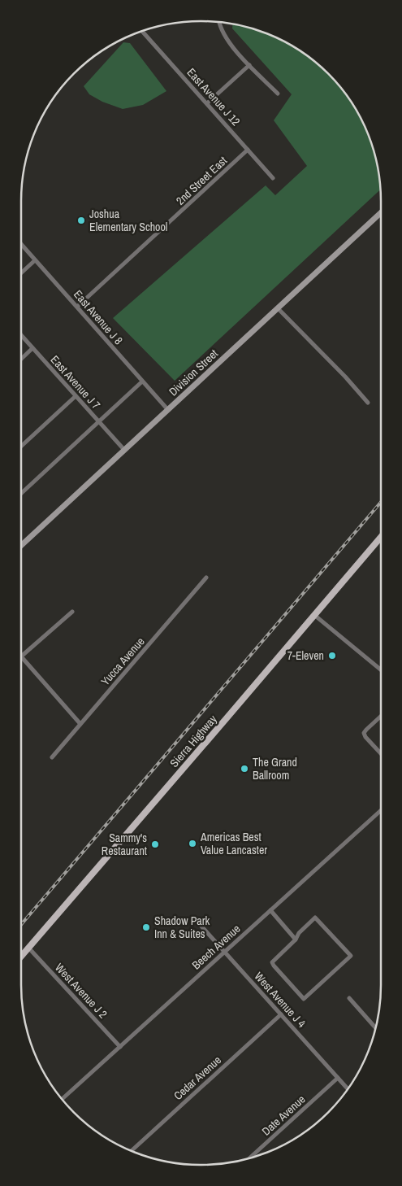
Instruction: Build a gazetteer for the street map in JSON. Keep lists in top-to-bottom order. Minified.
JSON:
{"streets":{"main road":["Division Street","Sierra Highway"],"street":["East Avenue J 12","2nd Street East","East Avenue J 8","East Avenue J 7","Yucca Avenue","Beech Avenue","West Avenue J 2","West Avenue J 4","Cedar Avenue","Date Avenue"]},"crossings":[["East Avenue J 12","2nd Street East"],["2nd Street East","East Avenue J 8"],["East Avenue J 8","Division Street"],["Division Street","East Avenue J 7"],["Sierra Highway","West Avenue J 2"],["Beech Avenue","West Avenue J 2"],["Beech Avenue","West Avenue J 4"],["West Avenue J 4","Cedar Avenue"],["West Avenue J 4","Date Avenue"]],"places":["Joshua Elementary School","7-Eleven","The Grand Ballroom","Americas Best Value Lancaster","Sammy's Restaurant","Shadow Park Inn & Suites"]}
